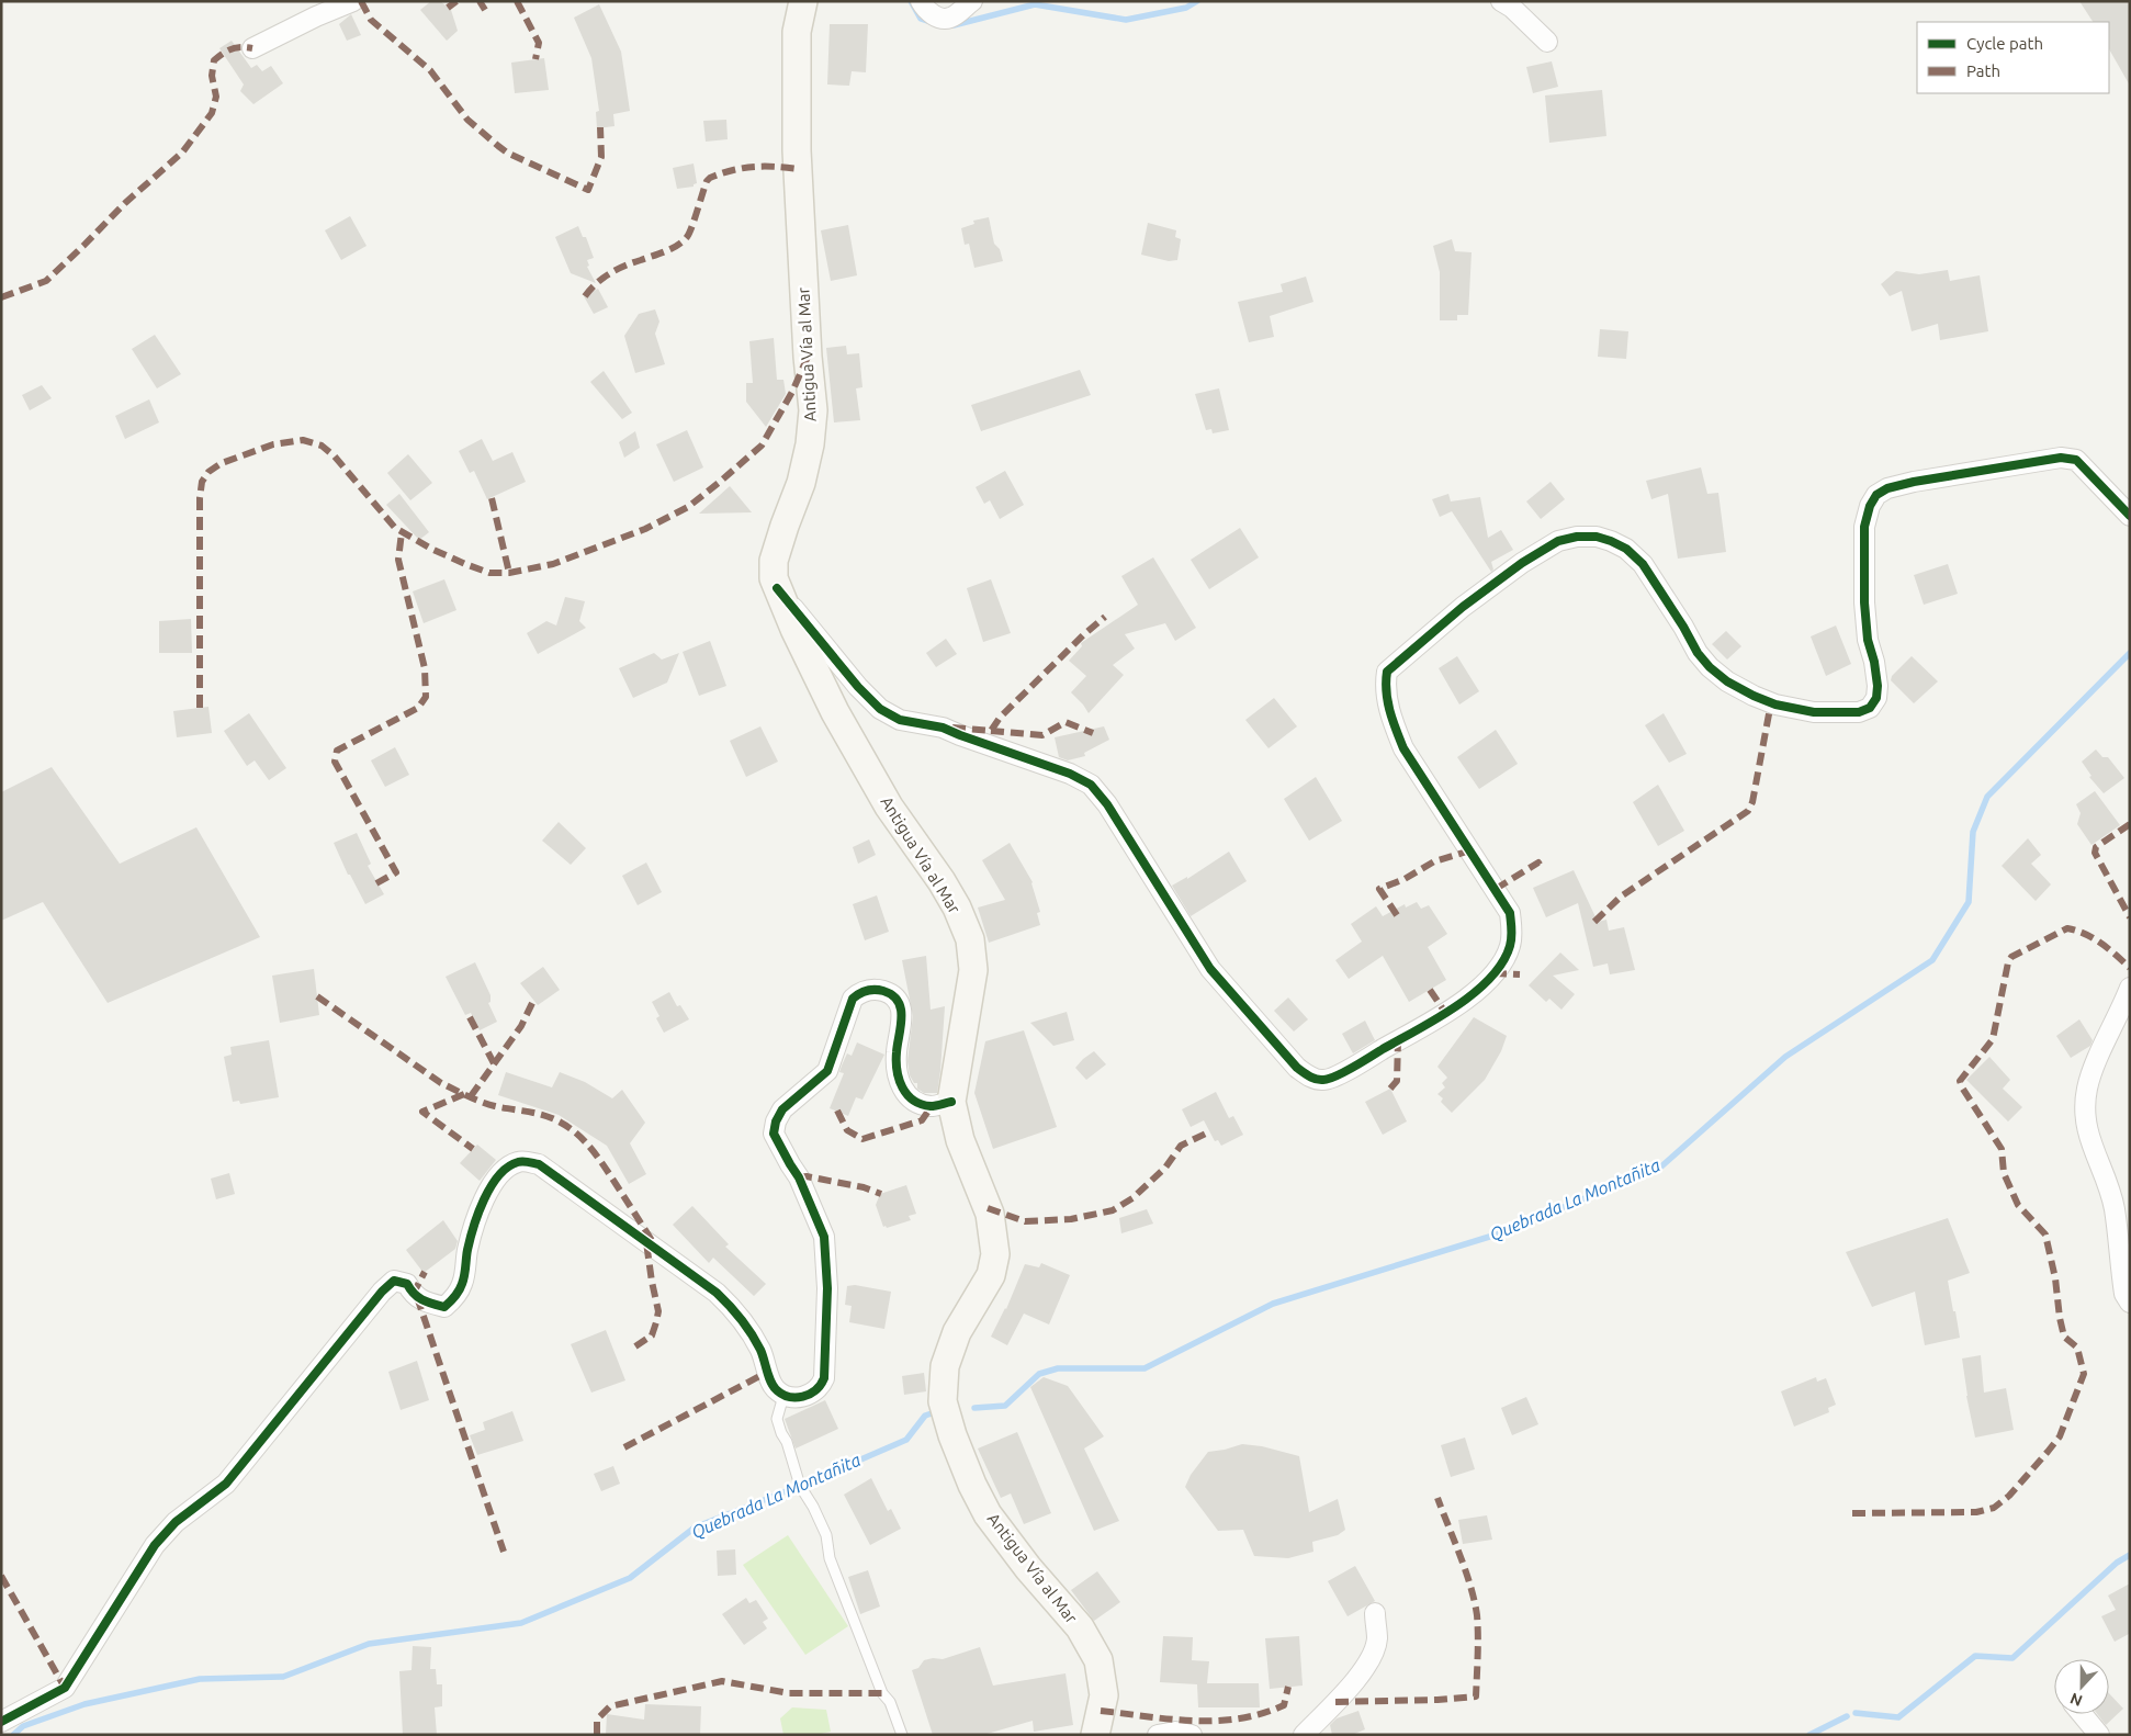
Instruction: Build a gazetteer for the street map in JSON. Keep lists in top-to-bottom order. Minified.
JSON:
{"streets":{"main road":["Antigua Vía al Mar"]},"water":["Quebrada La Montañita"],"legend":["Cycle path","Path"],"north":"bottom"}
